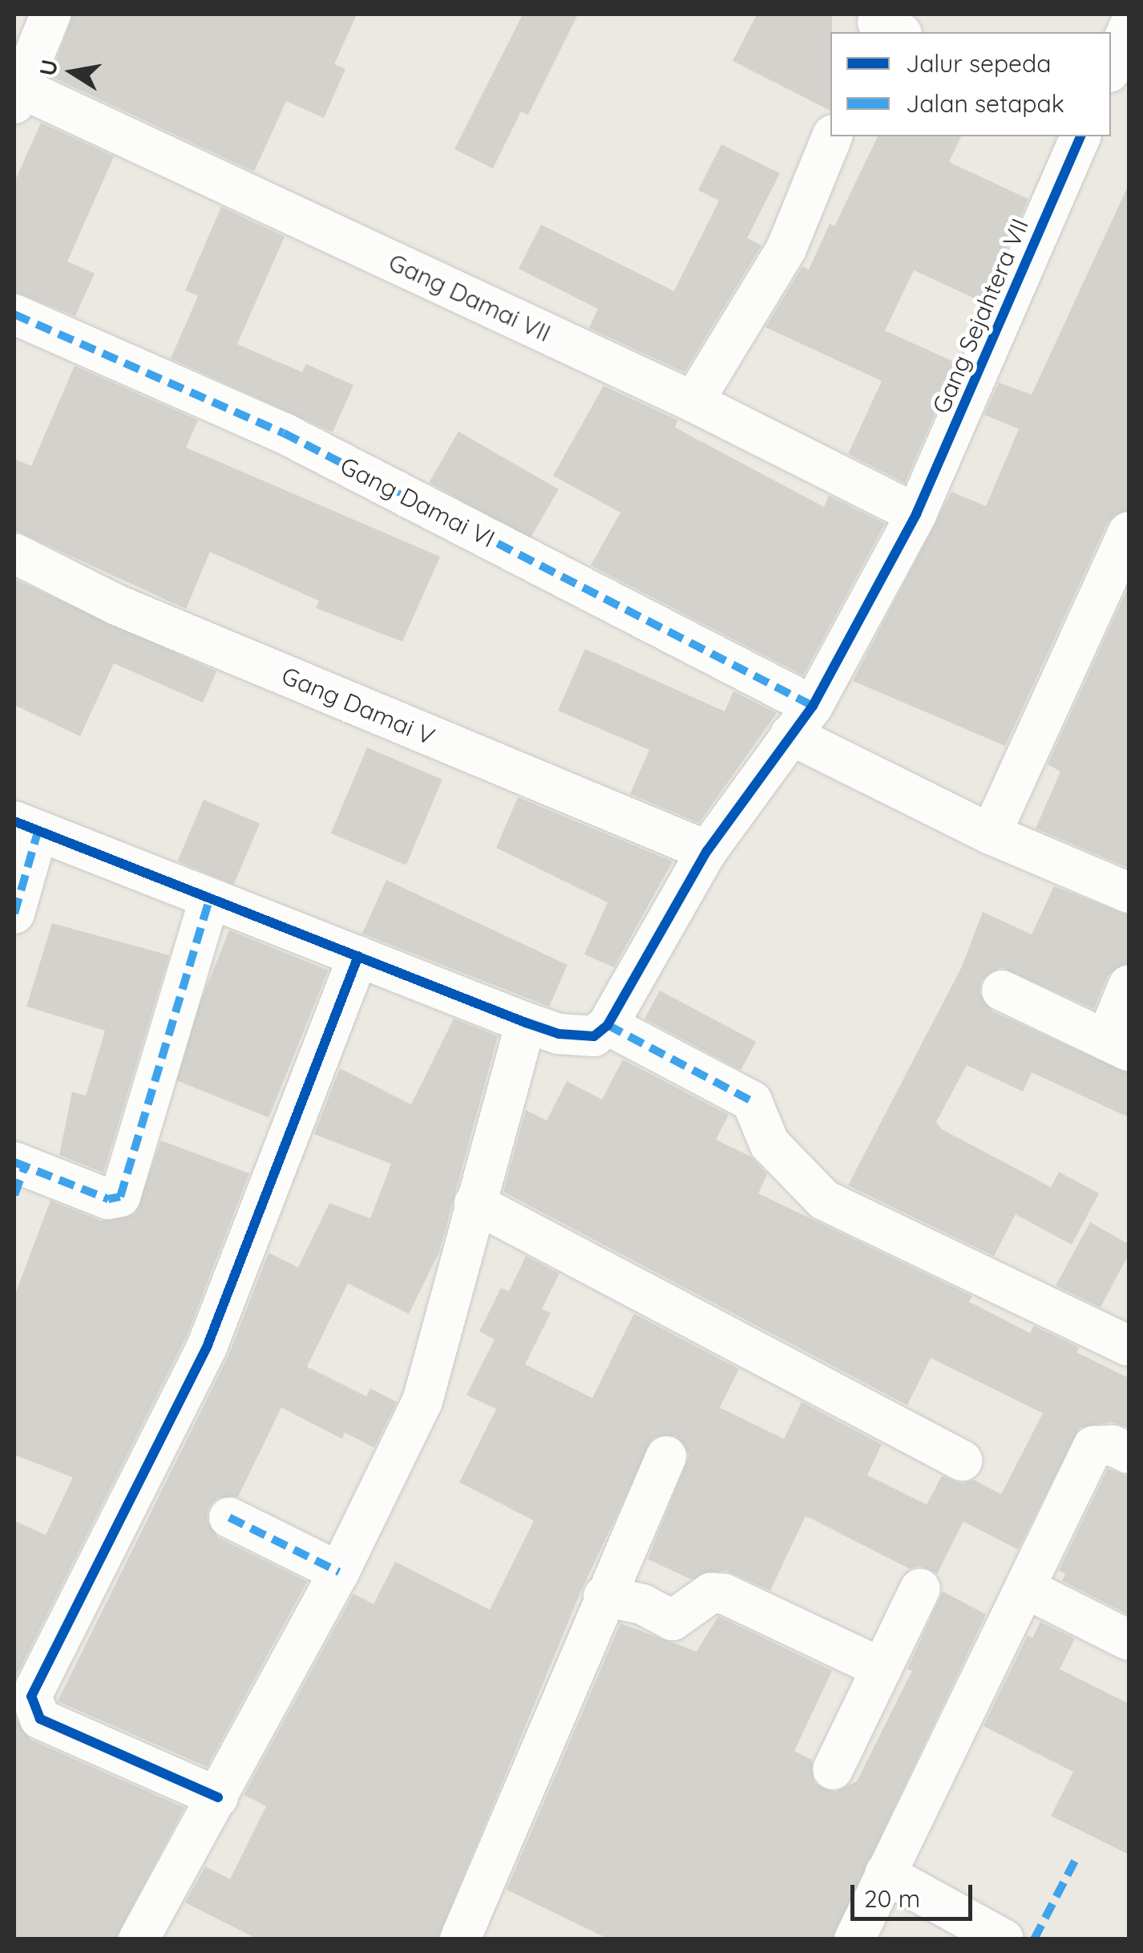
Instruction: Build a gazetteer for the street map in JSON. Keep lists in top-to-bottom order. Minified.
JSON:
{"streets":{"street":["Gang Damai VII","Gang Sejahtera VII","Gang Damai VI","Gang Damai V"]},"crossings":[["Gang Damai VII","Gang Sejahtera VII"],["Gang Sejahtera VII","Gang Damai VI"],["Gang Sejahtera VII","Gang Damai V"]],"legend":["Jalur sepeda","Jalan setapak"],"scale_bar":"20 m","north":"left"}
